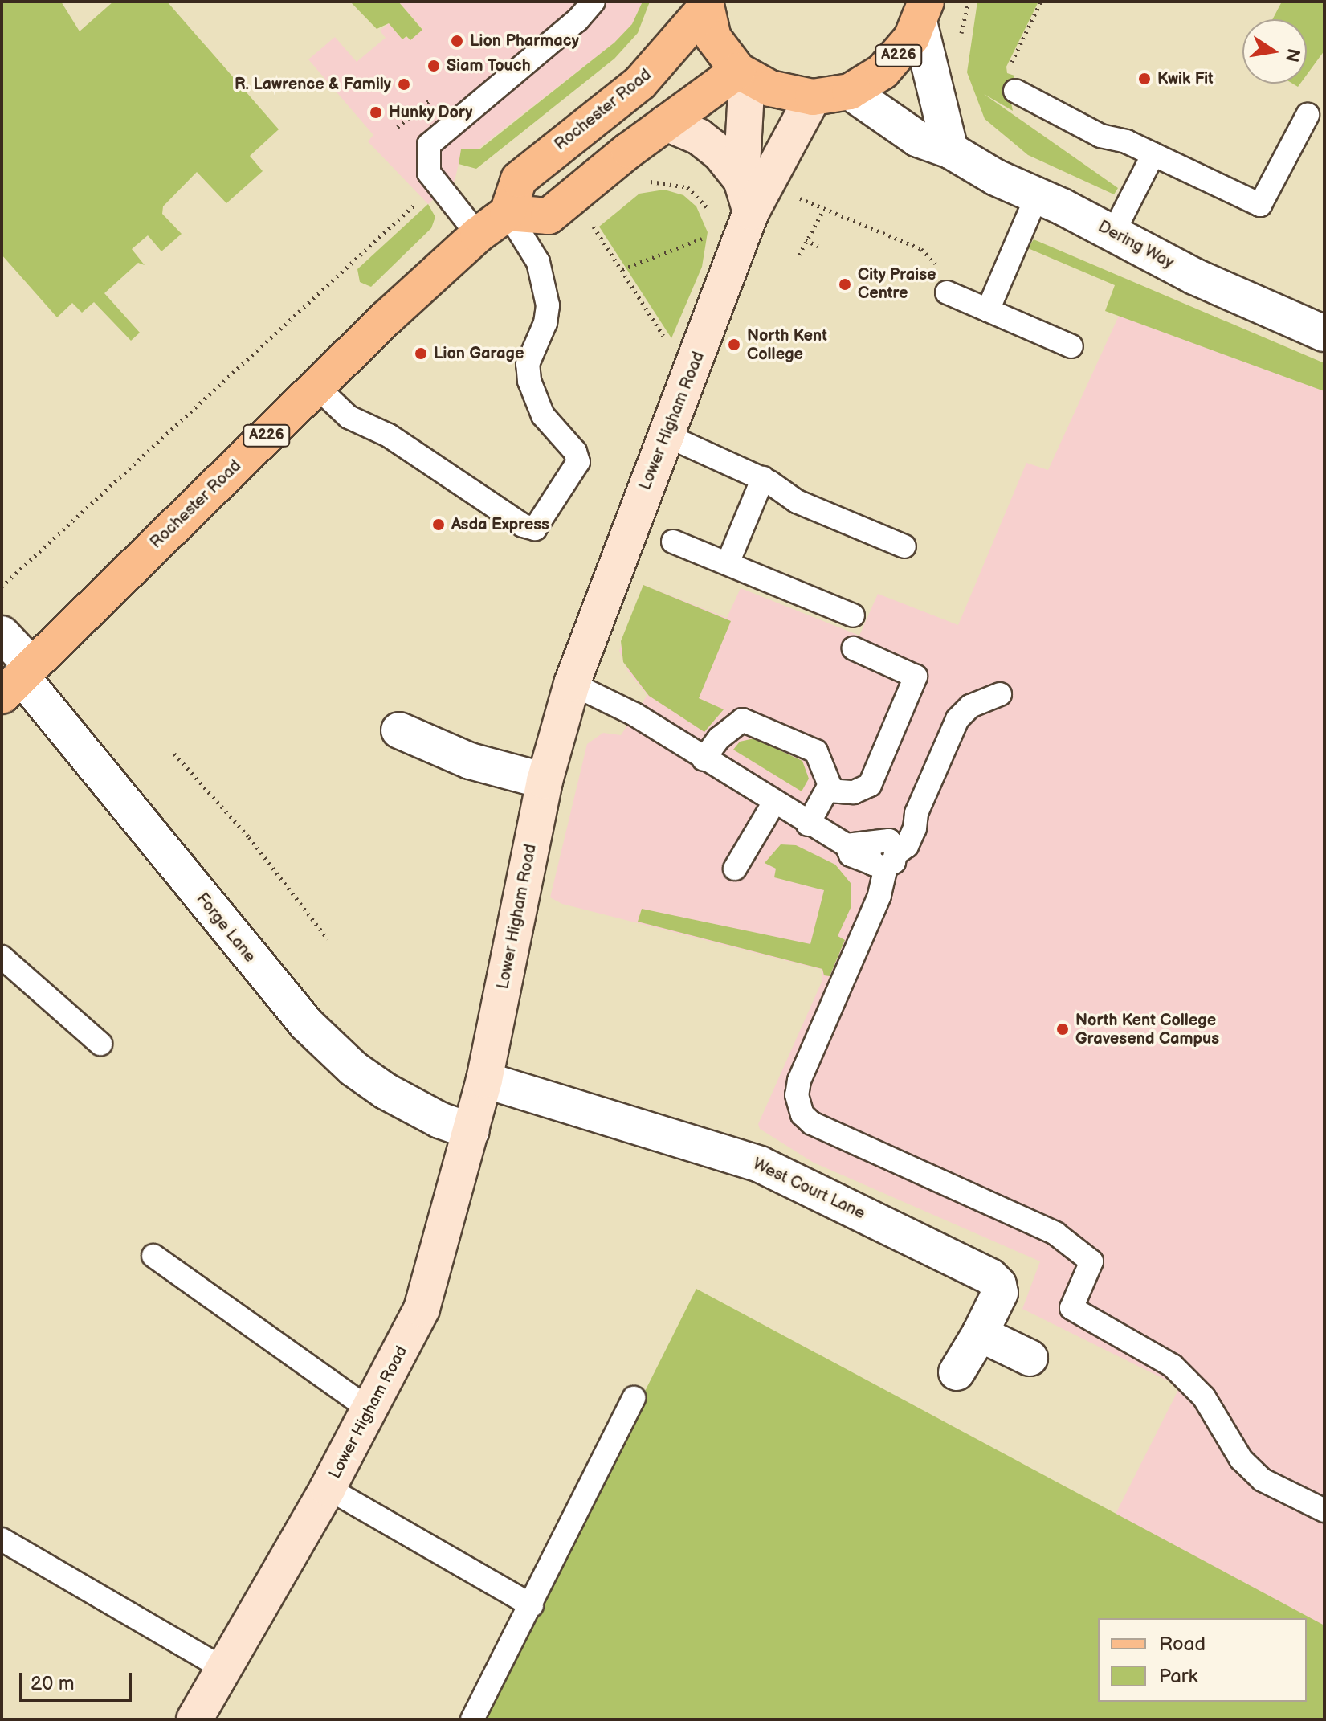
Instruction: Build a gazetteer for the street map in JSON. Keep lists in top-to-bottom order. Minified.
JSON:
{"streets":{"main road":["A226","Rochester Road"],"street":["Dering Way","Lower Higham Road","Forge Lane","West Court Lane"]},"crossings":[["A226","Rochester Road"],["A226","Dering Way"],["A226","Lower Higham Road"],["Rochester Road","Forge Lane"],["Lower Higham Road","Forge Lane"],["Lower Higham Road","West Court Lane"]],"places":["Lion Pharmacy","Siam Touch","Kwik Fit","R. Lawrence & Family","Hunky Dory","City Praise Centre","North Kent College","Lion Garage","Asda Express","North Kent College Gravesend Campus"],"legend":["Road","Park"],"scale_bar":"20 m","north":"right"}
